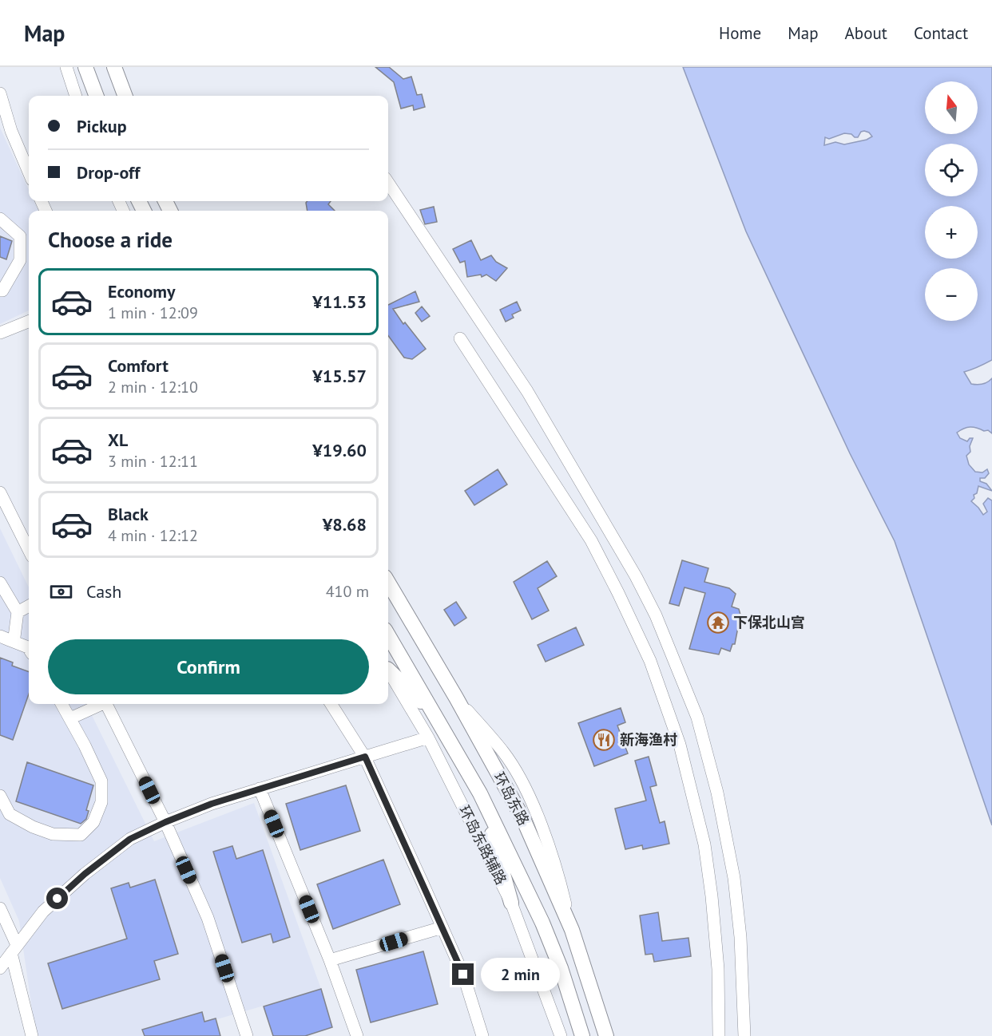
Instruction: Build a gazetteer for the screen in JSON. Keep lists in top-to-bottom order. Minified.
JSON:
{"streets":{"main road":["环岛东路"],"street":["环岛东路辅路"]},"places":{"temple":["下保北山宫"],"restaurant":["新海渔村"]},"north":"top","page":{"header":"Map","nav":["Home","Map","About","Contact"],"map_buttons":["+","−"],"banner":["Pickup","Drop-off"],"heading":"Choose a ride","list":[{"name":"Economy","note":"1 min · 12:09","value":"¥11.53"},{"name":"Comfort","note":"2 min · 12:10","value":"¥15.57"},{"name":"XL","note":"3 min · 12:11","value":"¥19.60"},{"name":"Black","note":"4 min · 12:12","value":"¥8.68"}],"pay":["Cash","410 m"],"buttons":"Confirm","bubble":"2 min"}}
